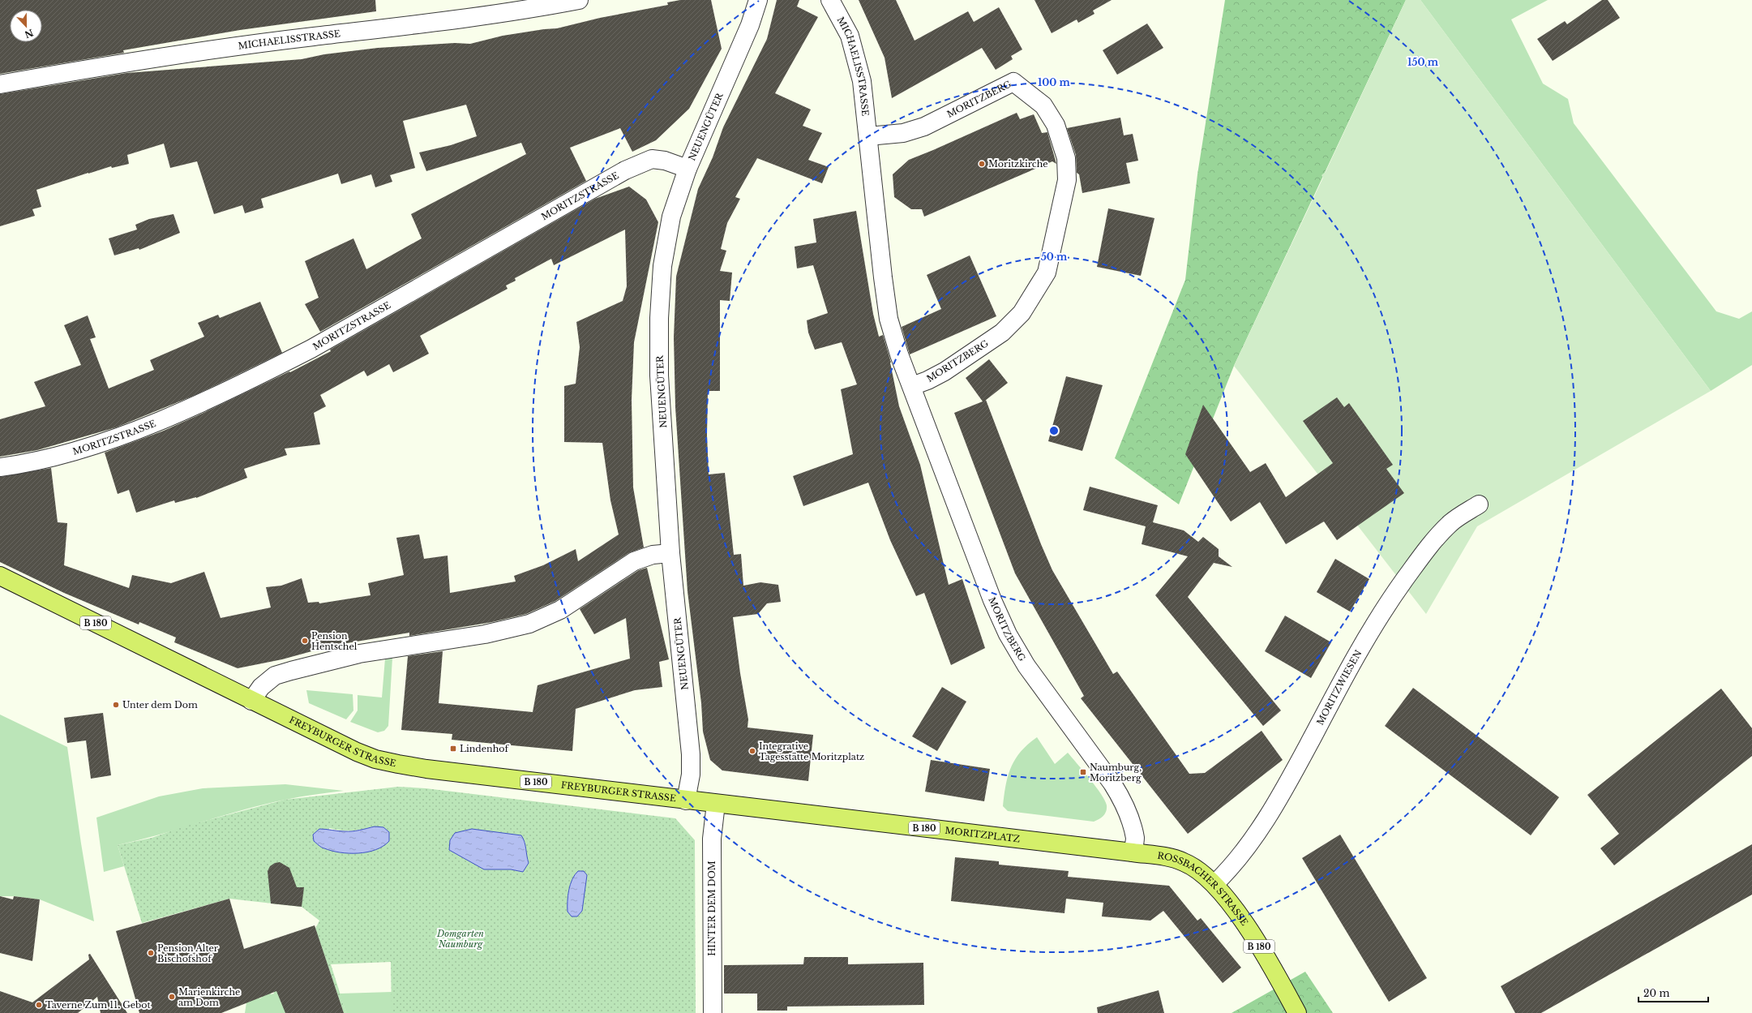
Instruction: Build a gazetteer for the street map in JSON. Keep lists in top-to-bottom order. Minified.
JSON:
{"streets":{"main road":["B 180","FREYBURGER STRASSE","MORITZPLATZ","ROSSBACHER STRASSE"],"street":["MICHAELISSTRASSE","MORITZBERG","NEUENGÜTER","MORITZSTRASSE","MORITZWIESEN","HINTER DEM DOM"]},"crossings":[["MICHAELISSTRASSE","MORITZBERG"],["MORITZBERG","MORITZPLATZ"],["MORITZBERG","ROSSBACHER STRASSE"],["NEUENGÜTER","MORITZSTRASSE"],["NEUENGÜTER","FREYBURGER STRASSE"],["MORITZWIESEN","ROSSBACHER STRASSE"],["FREYBURGER STRASSE","MORITZPLATZ"],["FREYBURGER STRASSE","HINTER DEM DOM"],["MORITZPLATZ","ROSSBACHER STRASSE"],["MORITZPLATZ","HINTER DEM DOM"]],"parks":["Domgarten Naumburg"],"places":{"other":["Moritzkirche","Pension Hentschel","Unter dem Dom","Integrative Tagesstätte Moritzplatz","Pension Alter Bischofshof","Marienkirche am Dom","Taverne Zum 11. Gebot"],"transit":["Lindenhof","Naumburg, Moritzberg"]},"scale_bar":"20 m","north":"bottom","rings":["150 m","100 m","50 m"]}
